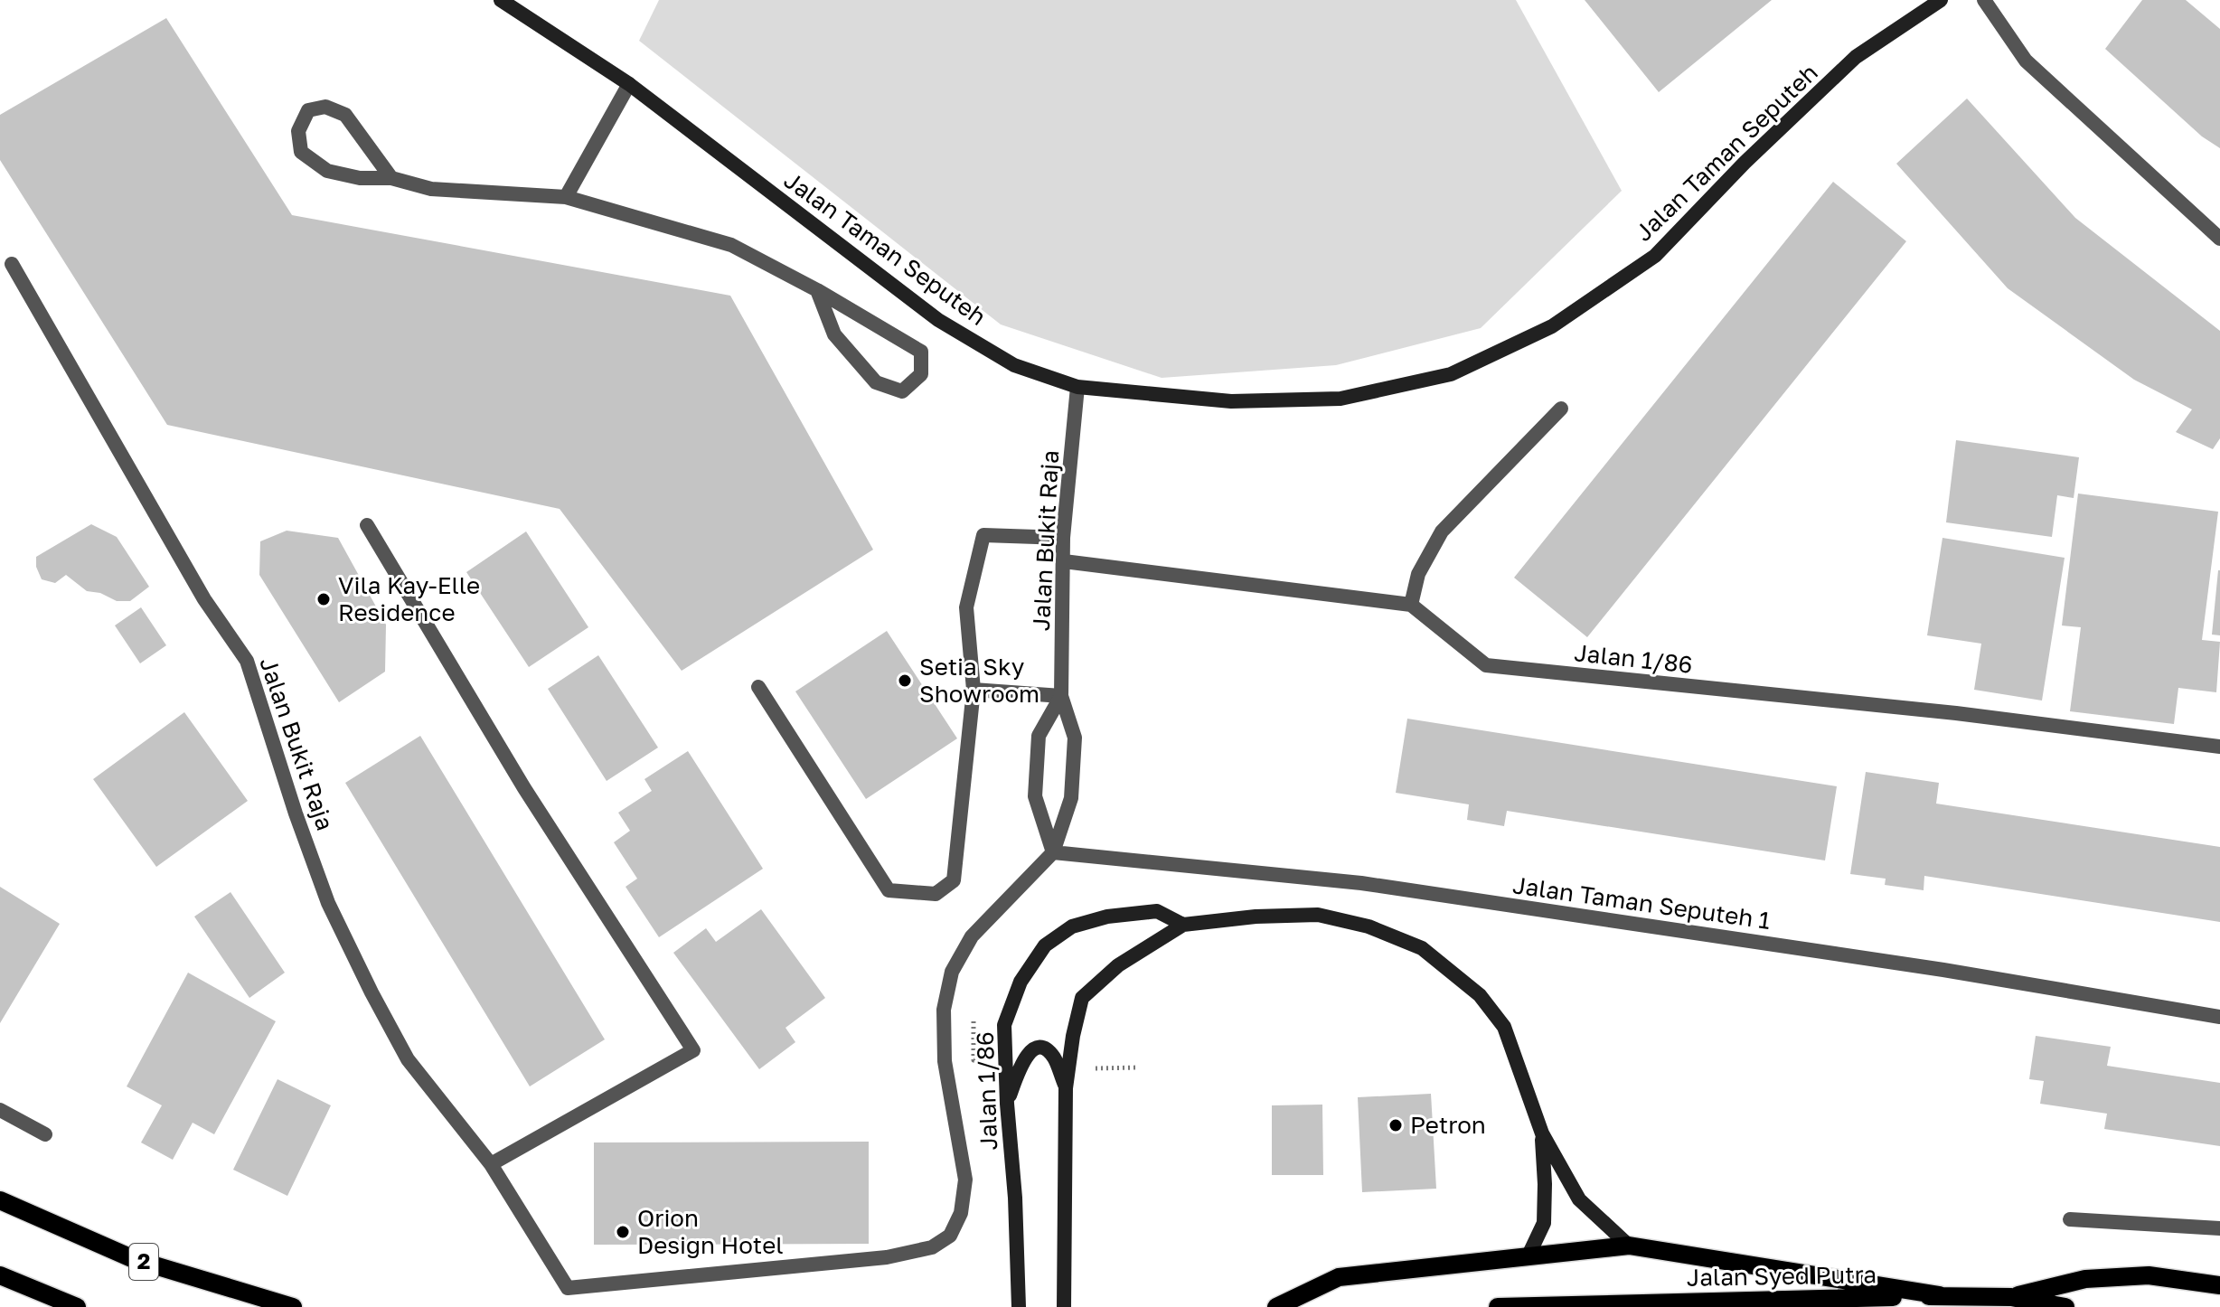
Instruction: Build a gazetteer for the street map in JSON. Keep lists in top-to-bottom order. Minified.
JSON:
{"streets":{"main road":["2","Jalan Syed Putra"],"street":["Jalan Taman Seputeh","Jalan Bukit Raja","Jalan 1/86","Jalan Taman Seputeh 1"]},"crossings":[["Jalan Taman Seputeh","Jalan Bukit Raja"],["Jalan Bukit Raja","Jalan Taman Seputeh 1"]],"places":["Vila Kay-Elle Residence","Setia Sky Showroom","Petron","Orion Design Hotel"]}
